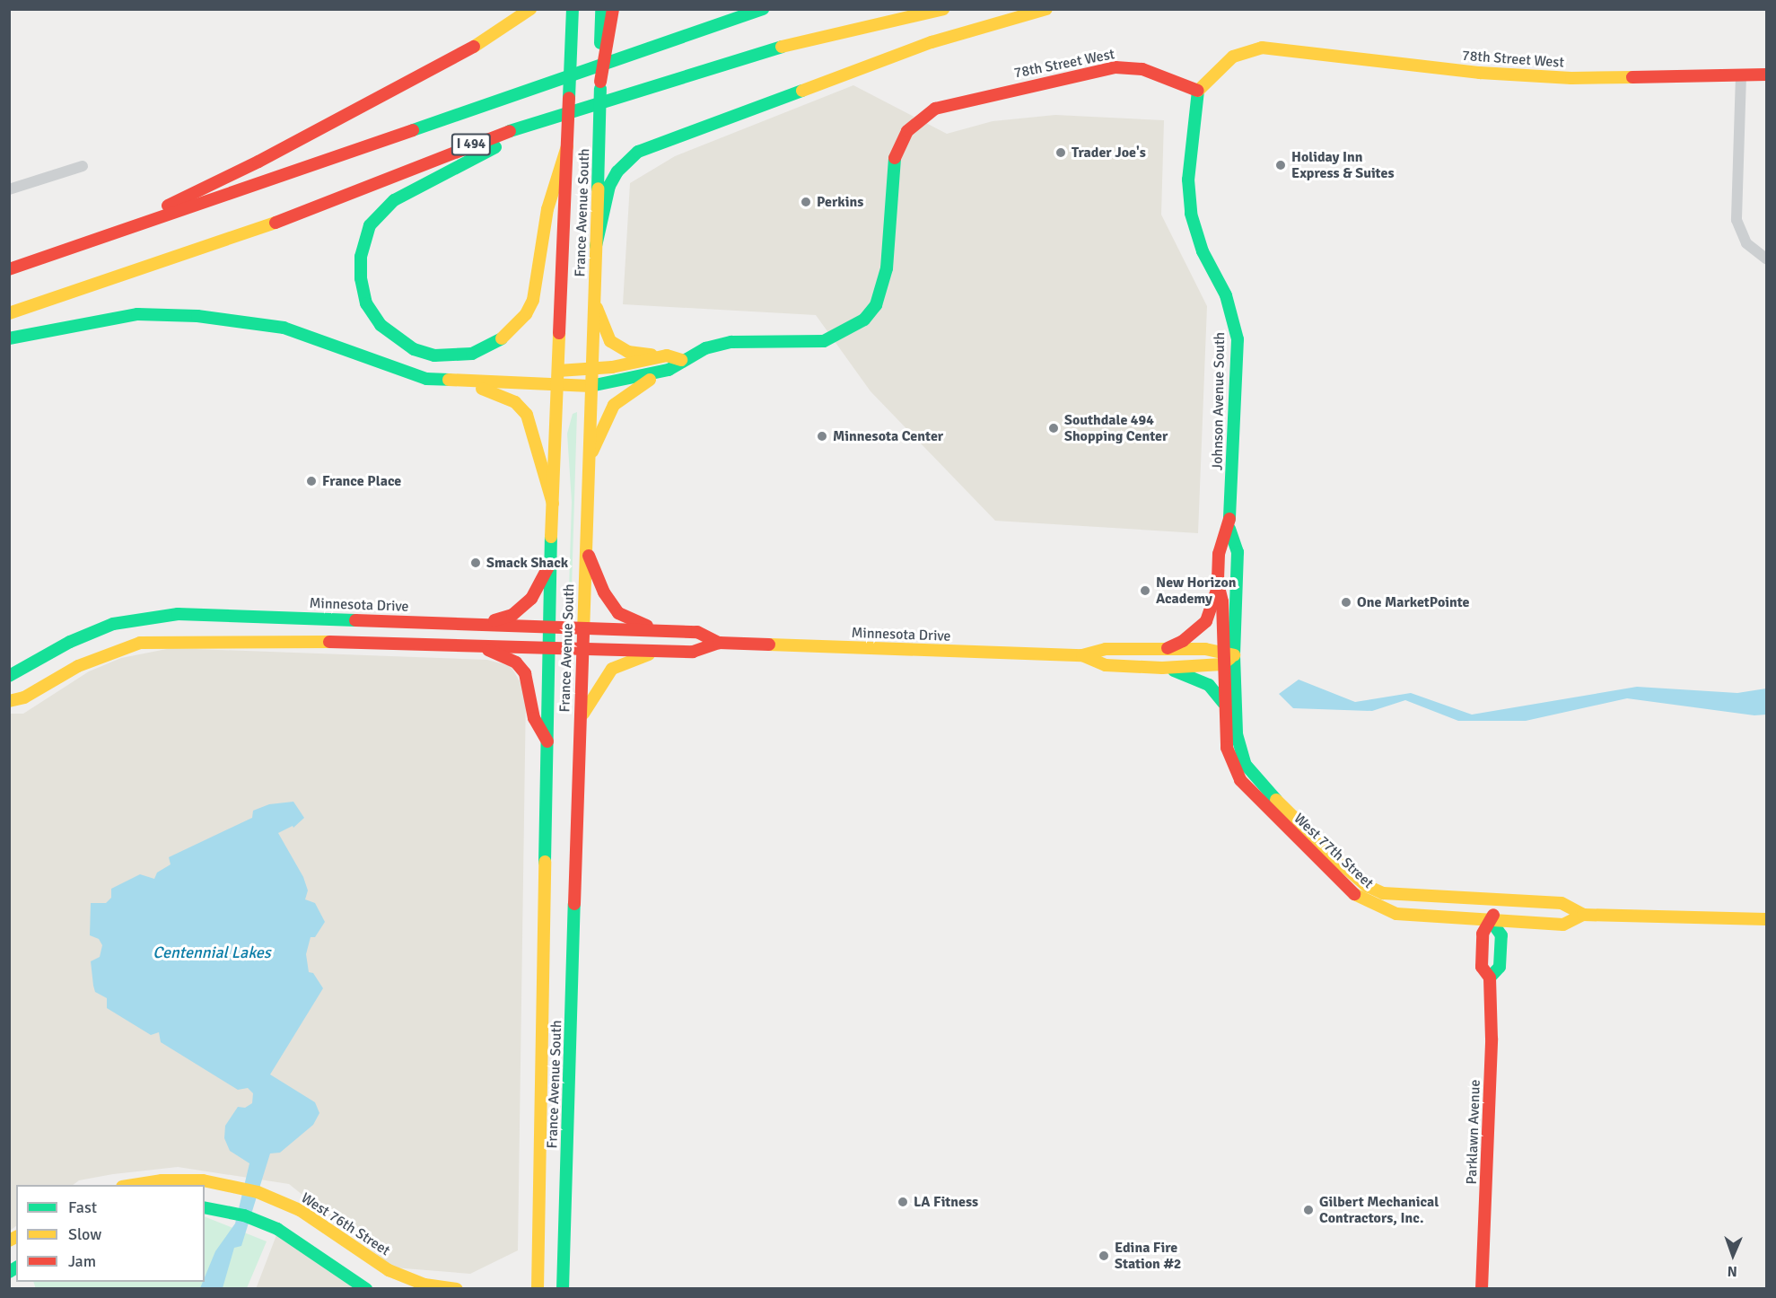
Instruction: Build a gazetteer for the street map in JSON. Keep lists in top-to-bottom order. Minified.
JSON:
{"streets":{"main road":["78th Street West","I 494","France Avenue South","Johnson Avenue South","Minnesota Drive","West 77th Street","Parklawn Avenue","West 76th Street"]},"crossings":[["78th Street West","France Avenue South"],["78th Street West","Johnson Avenue South"],["France Avenue South","Minnesota Drive"],["Johnson Avenue South","Minnesota Drive"],["Johnson Avenue South","West 77th Street"],["Minnesota Drive","West 77th Street"],["West 77th Street","Parklawn Avenue"]],"water":["Centennial Lakes"],"places":["Trader Joe's","Holiday Inn Express & Suites","Perkins","Southdale 494 Shopping Center","Minnesota Center","France Place","Smack Shack","New Horizon Academy","One MarketPointe","LA Fitness","Gilbert Mechanical Contractors, Inc.","Edina Fire Station #2"],"legend":["Fast","Slow","Jam"],"north":"bottom"}
